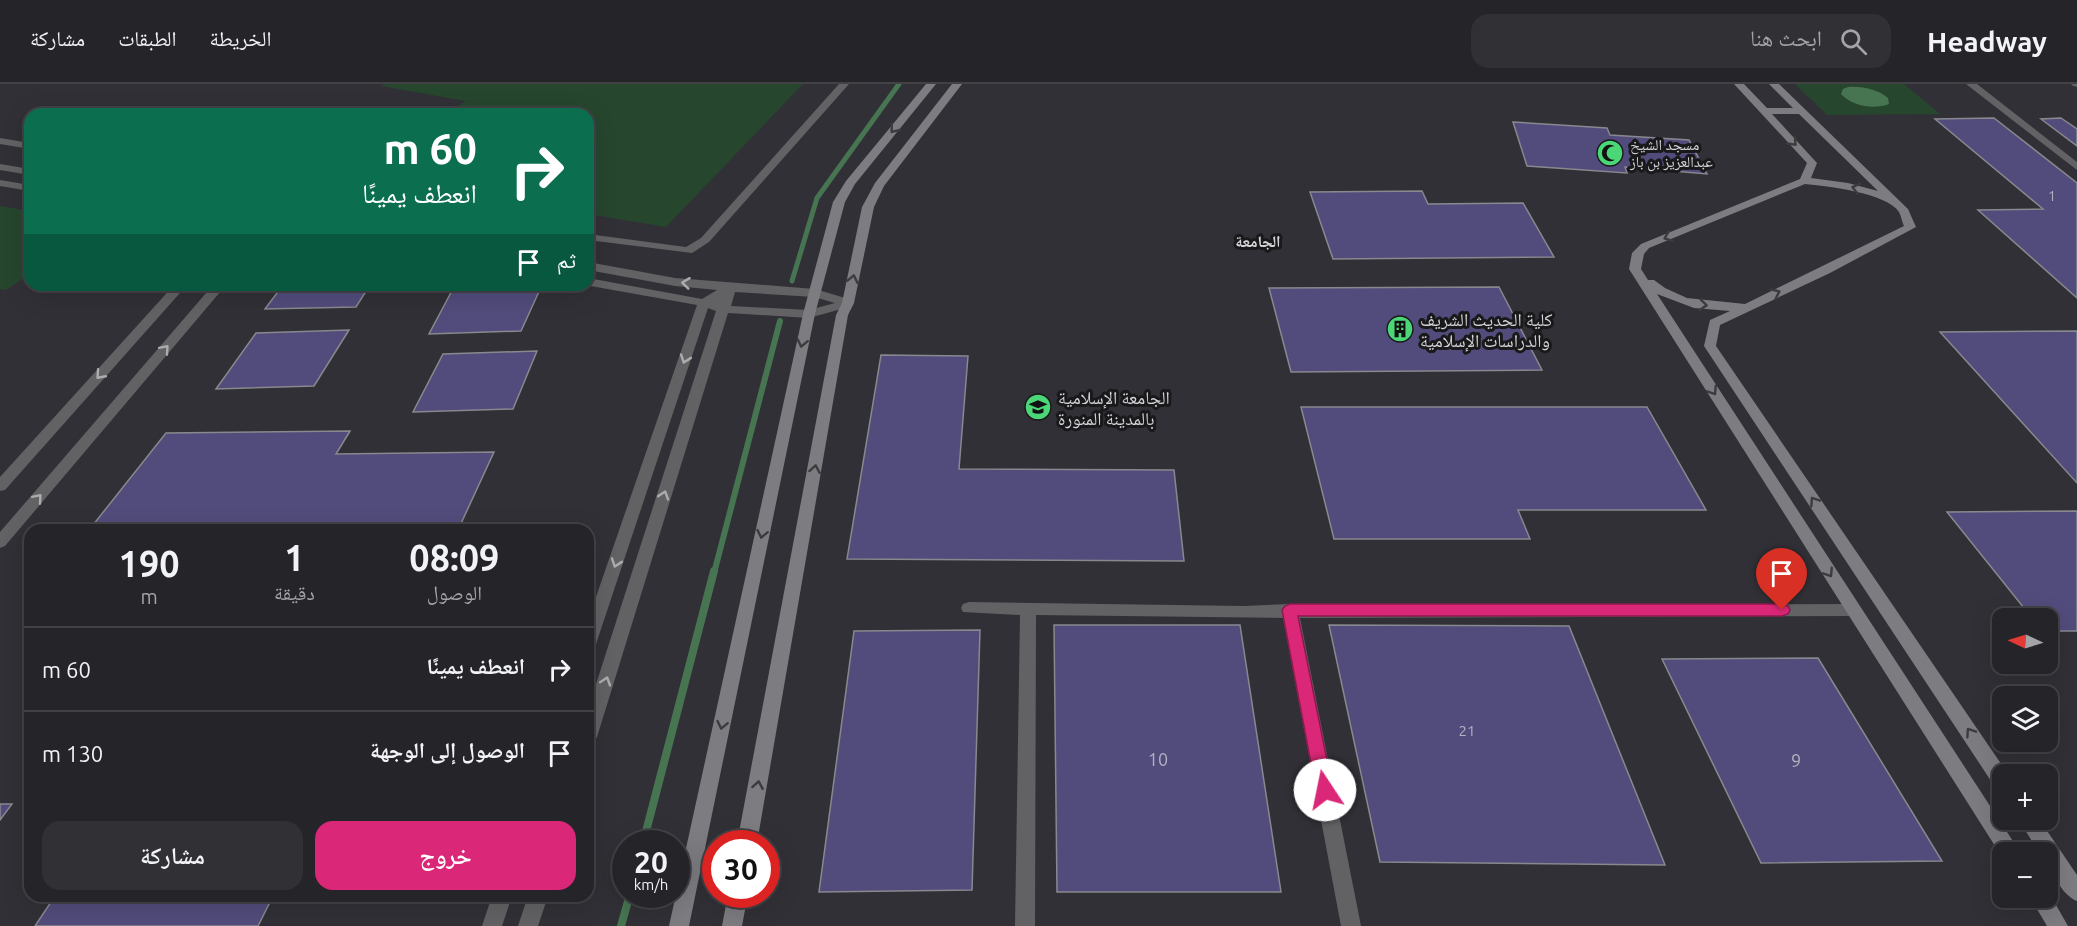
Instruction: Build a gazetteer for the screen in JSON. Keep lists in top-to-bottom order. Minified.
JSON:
{"districts":["الجامعة"],"places":{"mosque":["مسجد الشيخ عبدالعزيز بن باز"],"building":["كلية الحديث الشريف والدراسات الإسلامية"],"school or university":["الجامعة الإسلامية بالمدينة المنورة"]},"house_numbers":["1","21","10","9"],"north":"left","page":{"header":"Headway","search":"ابحث هنا","nav":["الخريطة","الطبقات","مشاركة"],"turn":["60 m","انعطف يمينًا"],"then":"ثم","eta":["08:09","الوصول","1","دقيقة","190","m"],"map_buttons":["+","−"],"list":[{"name":"انعطف يمينًا","value":"60 m"},{"name":"الوصول إلى الوجهة","value":"130 m"}],"buttons":["خروج","مشاركة"],"speed":"20 km/h","limit":"30"}}
